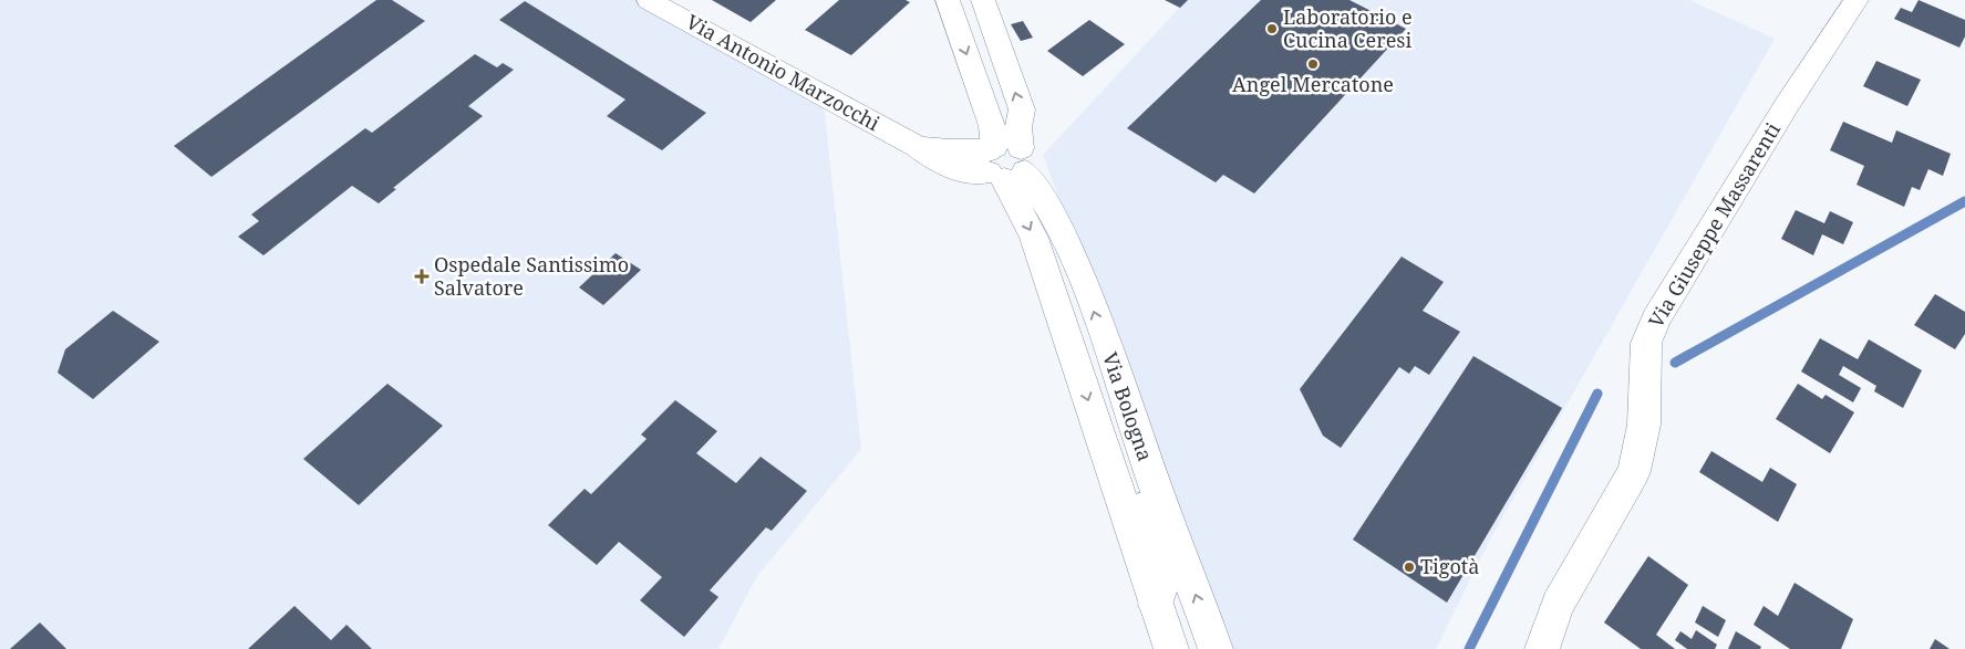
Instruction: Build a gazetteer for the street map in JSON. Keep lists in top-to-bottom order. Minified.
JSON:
{"streets":{"street":["Via Antonio Marzocchi","Via Giuseppe Massarenti","Via Bologna"]},"crossings":[["Via Antonio Marzocchi","Via Bologna"]],"places":{"other":["Laboratorio e Cucina Ceresi","Angel Mercatone","Tigotà"],"health":["Ospedale Santissimo Salvatore"]}}
